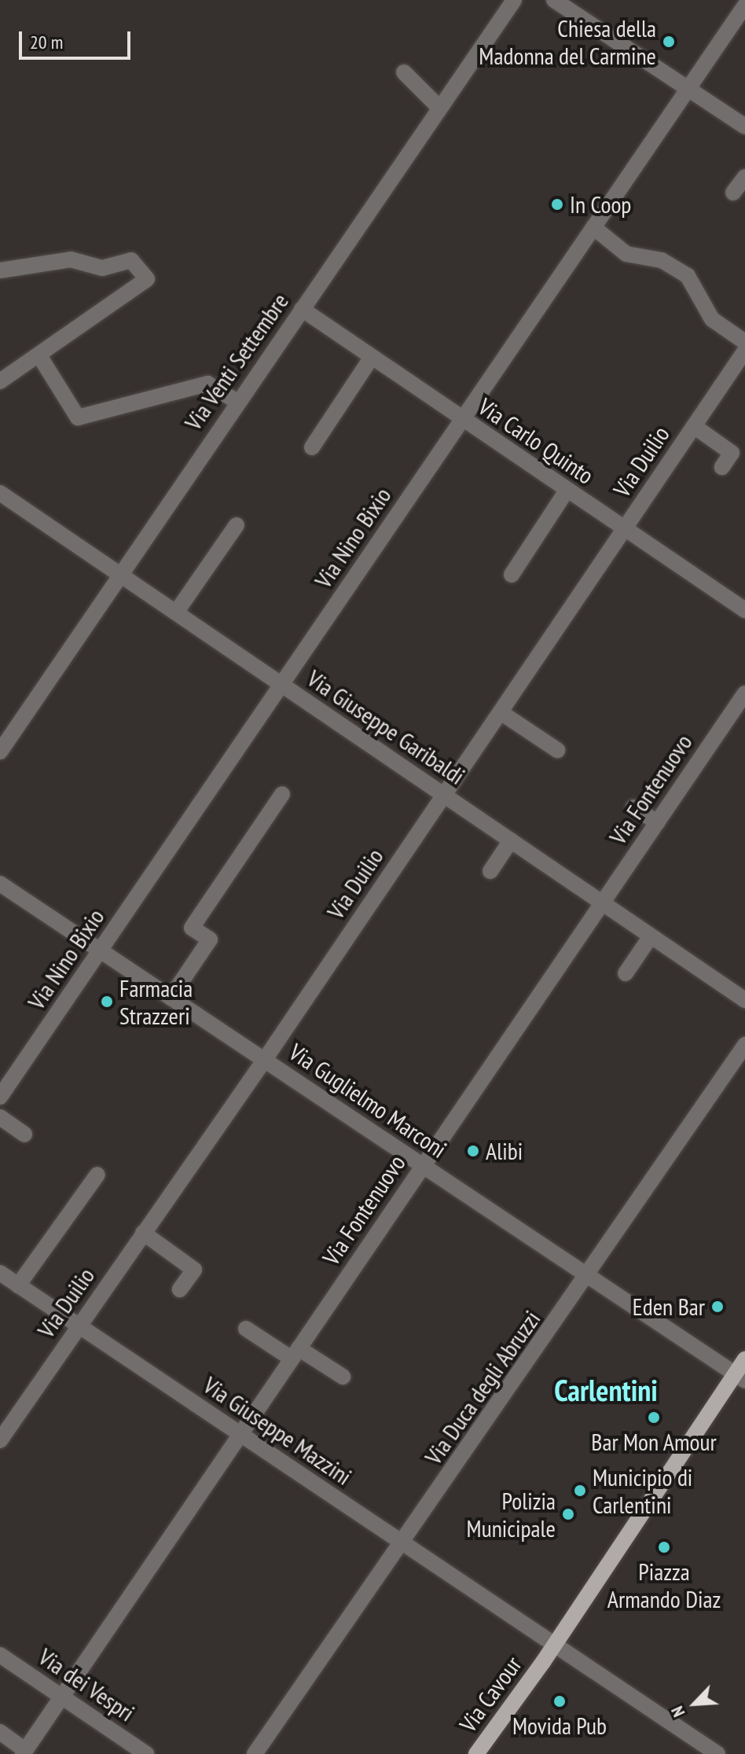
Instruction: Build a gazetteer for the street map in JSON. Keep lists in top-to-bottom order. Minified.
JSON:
{"streets":{"main road":["Via Cavour"],"street":["Via Venti Settembre","Via Carlo Quinto","Via Duilio","Via Nino Bixio","Via Giuseppe Garibaldi","Via Fontenuovo","Via Guglielmo Marconi","Via Duca degli Abruzzi","Via Giuseppe Mazzini","Via dei Vespri"]},"crossings":[["Via Venti Settembre","Via Carlo Quinto"],["Via Venti Settembre","Via Giuseppe Garibaldi"],["Via Carlo Quinto","Via Duilio"],["Via Carlo Quinto","Via Nino Bixio"],["Via Duilio","Via Giuseppe Garibaldi"],["Via Duilio","Via Guglielmo Marconi"],["Via Duilio","Via Giuseppe Mazzini"],["Via Nino Bixio","Via Giuseppe Garibaldi"],["Via Nino Bixio","Via Guglielmo Marconi"],["Via Giuseppe Garibaldi","Via Fontenuovo"],["Via Fontenuovo","Via Guglielmo Marconi"],["Via Fontenuovo","Via Giuseppe Mazzini"],["Via Fontenuovo","Via dei Vespri"],["Via Guglielmo Marconi","Via Duca degli Abruzzi"],["Via Guglielmo Marconi","Via Cavour"],["Via Duca degli Abruzzi","Via Giuseppe Mazzini"],["Via Giuseppe Mazzini","Via Cavour"]],"districts":["Carlentini"],"places":["Chiesa della Madonna del Carmine","In Coop","Farmacia Strazzeri","Alibi","Eden Bar","Bar Mon Amour","Municipio di Carlentini","Polizia Municipale","Piazza Armando Diaz","Movida Pub"],"scale_bar":"20 m","north":"bottom left"}
